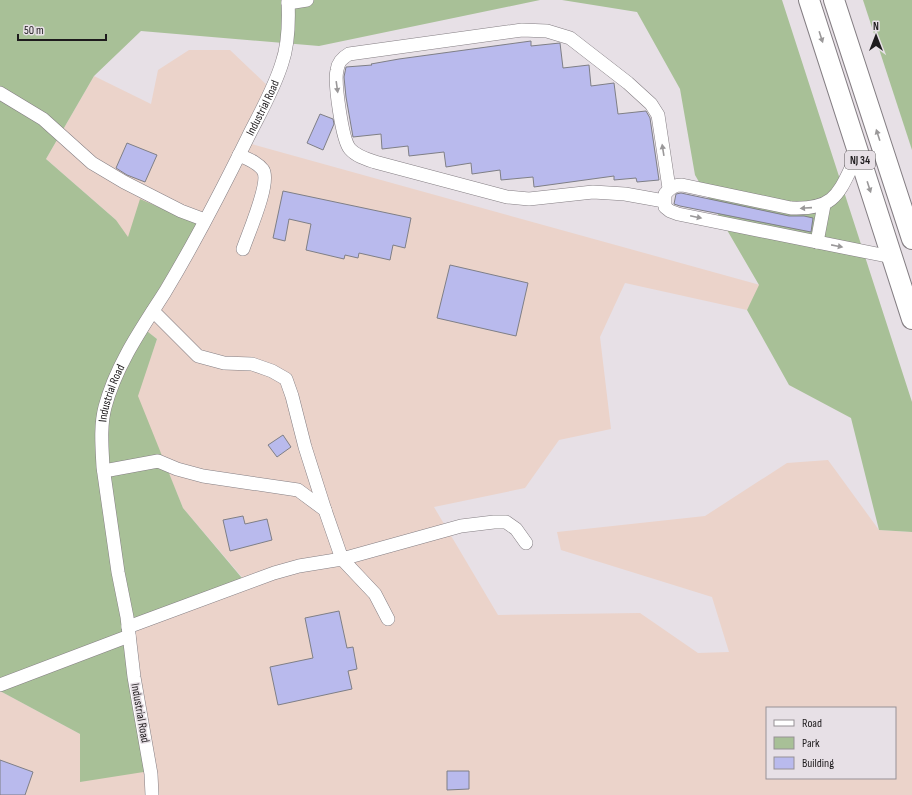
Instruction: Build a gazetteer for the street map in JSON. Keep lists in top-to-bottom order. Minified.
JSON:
{"streets":{"highway":["NJ 34"],"street":["Industrial Road"]},"legend":["Road","Park","Building"],"scale_bar":"50 m","north":"top"}
